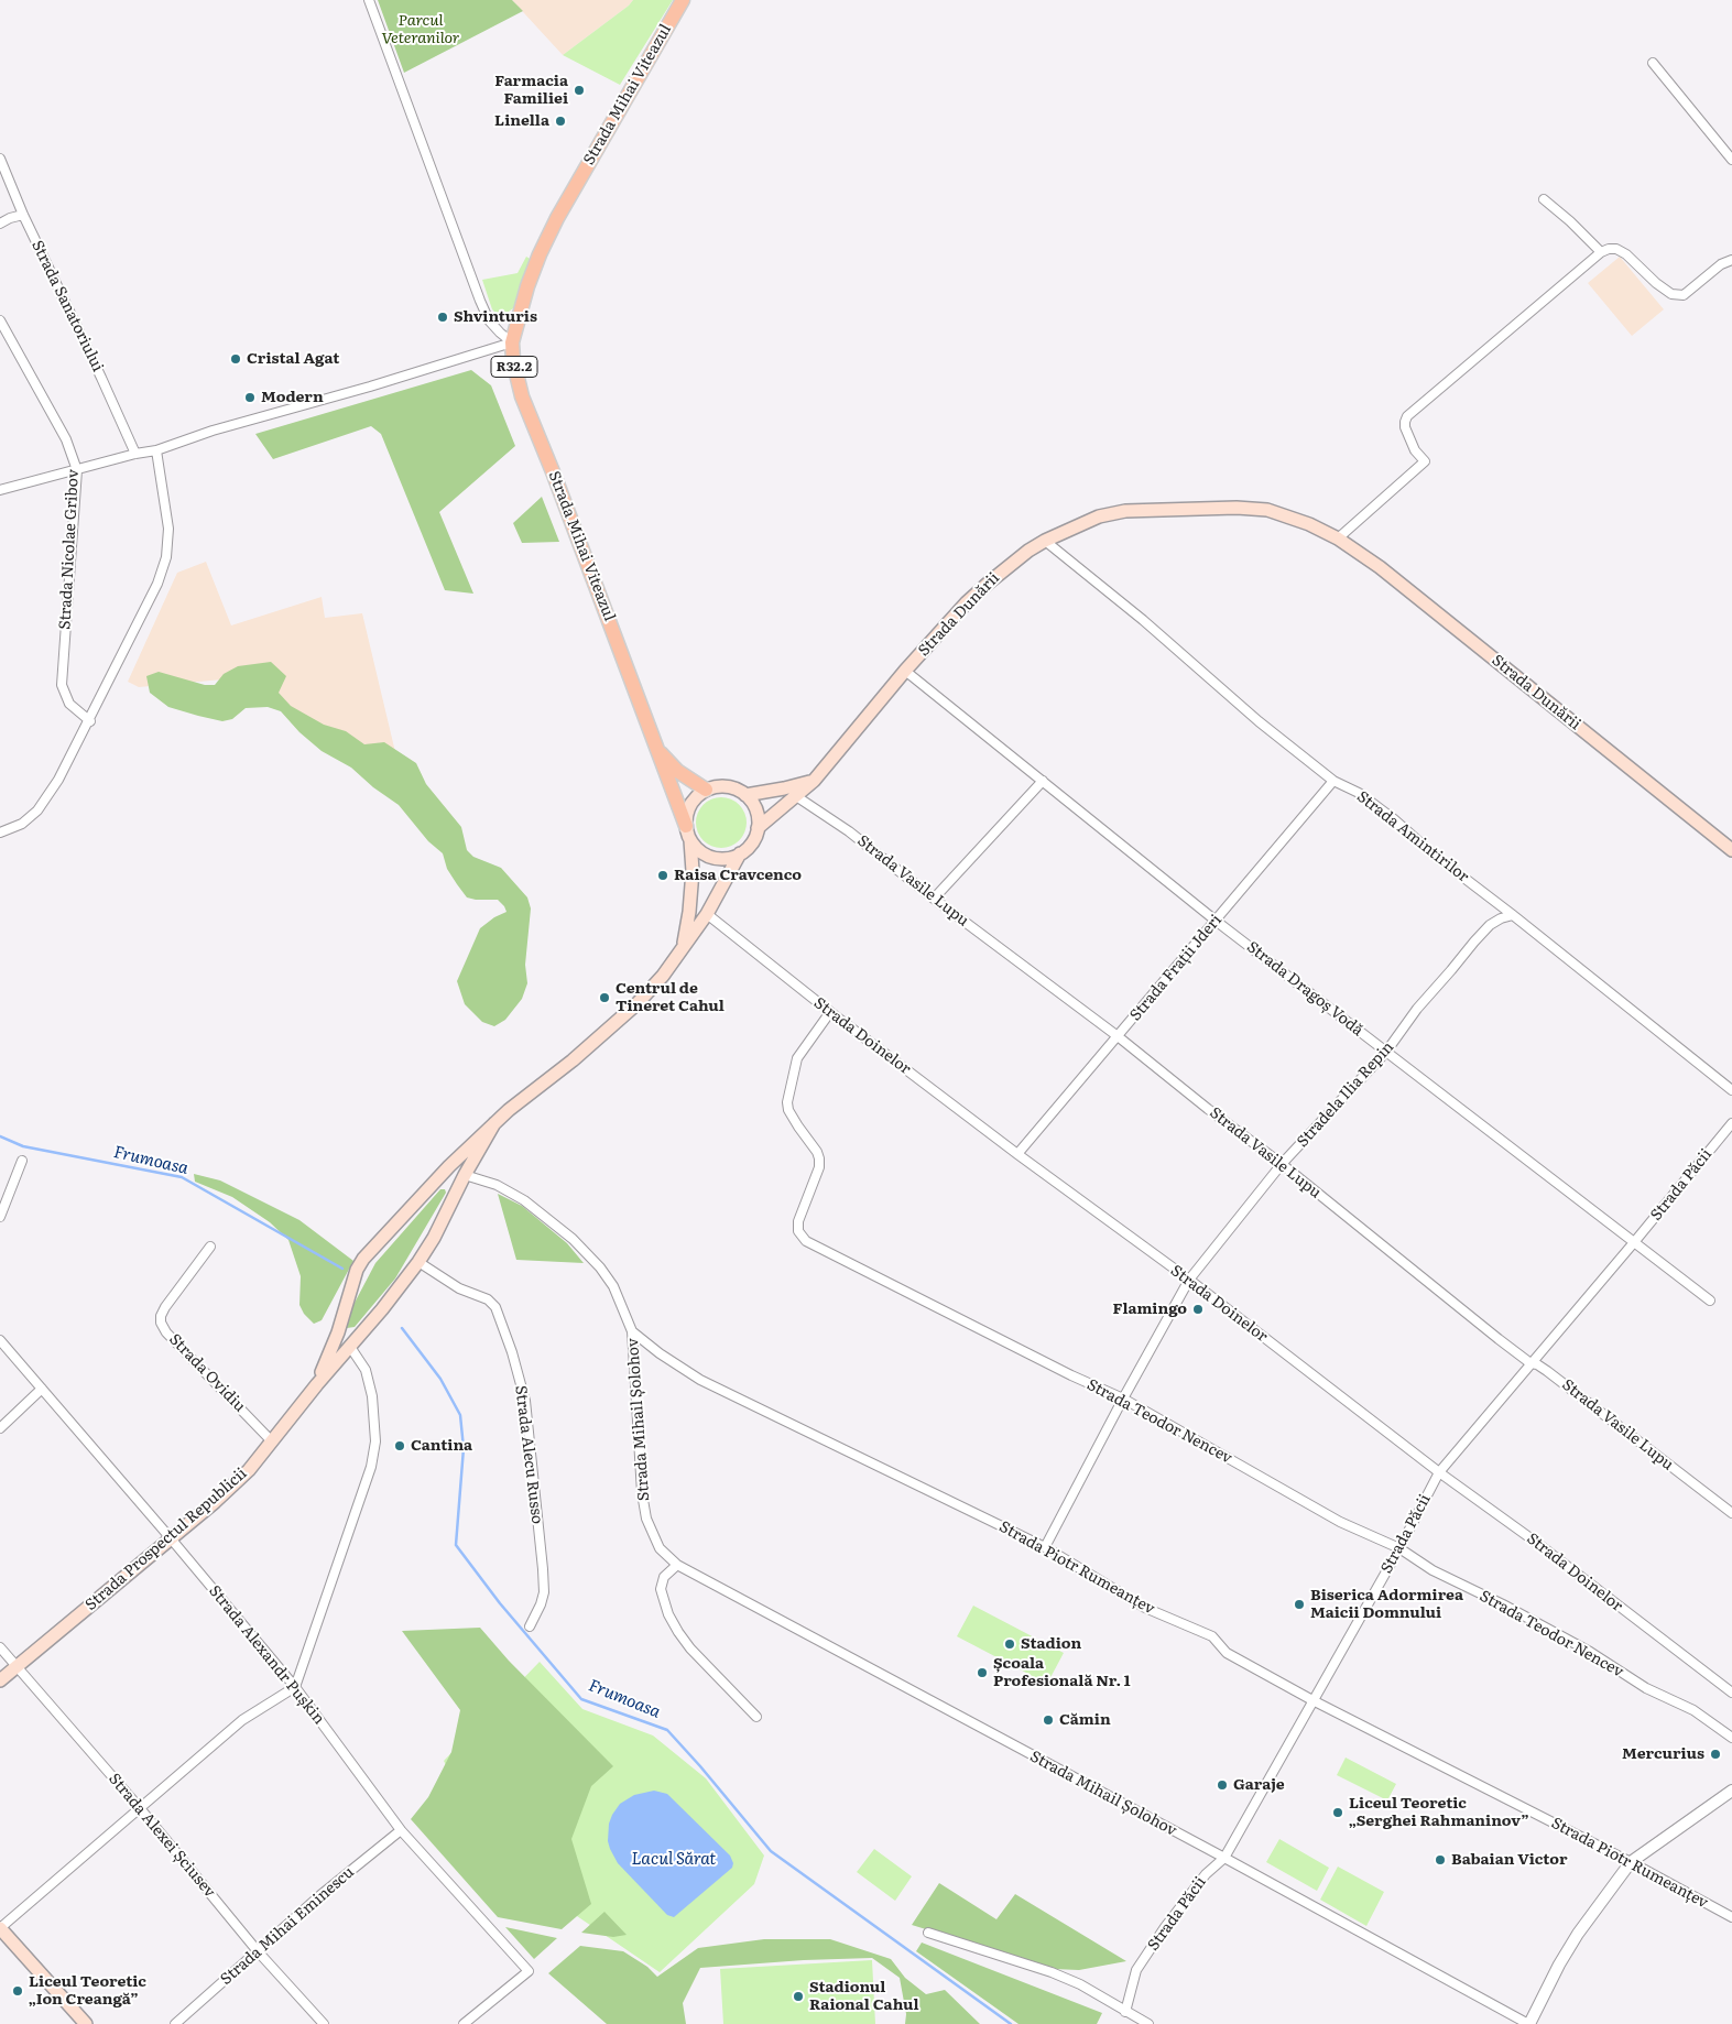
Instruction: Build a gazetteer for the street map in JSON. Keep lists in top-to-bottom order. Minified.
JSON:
{"streets":{"main road":["Strada Mihai Viteazul","R32.2","Strada Dunării","Strada Prospectul Republicii"],"street":["Strada Sanatoriului","Strada Nicolae Gribov","Strada Amintirilor","Strada Vasile Lupu","Strada Frații Jderi","Strada Dragoș Vodă","Strada Doinelor","Stradela Ilia Repin","Strada Păcii","Strada Ovidiu","Strada Mihail Șolohov","Strada Teodor Nencev","Strada Alecu Russo","Strada Piotr Rumeanțev","Strada Alexandr Pușkin","Strada Alexei Șciusev","Strada Mihai Eminescu"]},"crossings":[["Strada Mihai Viteazul","Strada Dunării"],["Strada Mihai Viteazul","Strada Prospectul Republicii"],["Strada Dunării","Strada Amintirilor"],["Strada Dunării","Strada Vasile Lupu"],["Strada Dunării","Strada Dragoș Vodă"],["Strada Dunării","Strada Prospectul Republicii"],["Strada Amintirilor","Strada Frații Jderi"],["Strada Amintirilor","Stradela Ilia Repin"],["Strada Vasile Lupu","Strada Frații Jderi"],["Strada Vasile Lupu","Stradela Ilia Repin"],["Strada Vasile Lupu","Strada Păcii"],["Strada Frații Jderi","Strada Dragoș Vodă"],["Strada Frații Jderi","Strada Doinelor"],["Strada Dragoș Vodă","Stradela Ilia Repin"],["Strada Dragoș Vodă","Strada Păcii"],["Strada Doinelor","Stradela Ilia Repin"],["Strada Doinelor","Strada Păcii"],["Strada Doinelor","Strada Teodor Nencev"],["Strada Doinelor","Strada Prospectul Republicii"],["Stradela Ilia Repin","Strada Teodor Nencev"],["Stradela Ilia Repin","Strada Piotr Rumeanțev"],["Strada Păcii","Strada Mihail Șolohov"],["Strada Păcii","Strada Teodor Nencev"],["Strada Păcii","Strada Piotr Rumeanțev"],["Strada Ovidiu","Strada Prospectul Republicii"],["Strada Mihail Șolohov","Strada Piotr Rumeanțev"],["Strada Alecu Russo","Strada Prospectul Republicii"],["Strada Prospectul Republicii","Strada Piotr Rumeanțev"],["Strada Prospectul Republicii","Strada Alexandr Pușkin"],["Strada Prospectul Republicii","Strada Alexei Șciusev"],["Strada Alexandr Pușkin","Strada Mihai Eminescu"],["Strada Alexei Șciusev","Strada Mihai Eminescu"]],"water":["Frumoasa","Lacul Sărat"],"parks":["Parcul Veteranilor"],"places":["Farmacia Familiei","Linella","Shvinturis","Cristal Agat","Modern","Raisa Cravcenco","Centrul de Tineret Cahul","Flamingo","Cantina","Biserica Adormirea Maicii Domnului","Stadion","Școala Profesională Nr. 1","Cămin","Mercurius","Garaje","Liceul Teoretic „Serghei Rahmaninov”","Babaian Victor","Liceul Teoretic „Ion Creangă”","Stadionul Raional Cahul"]}
